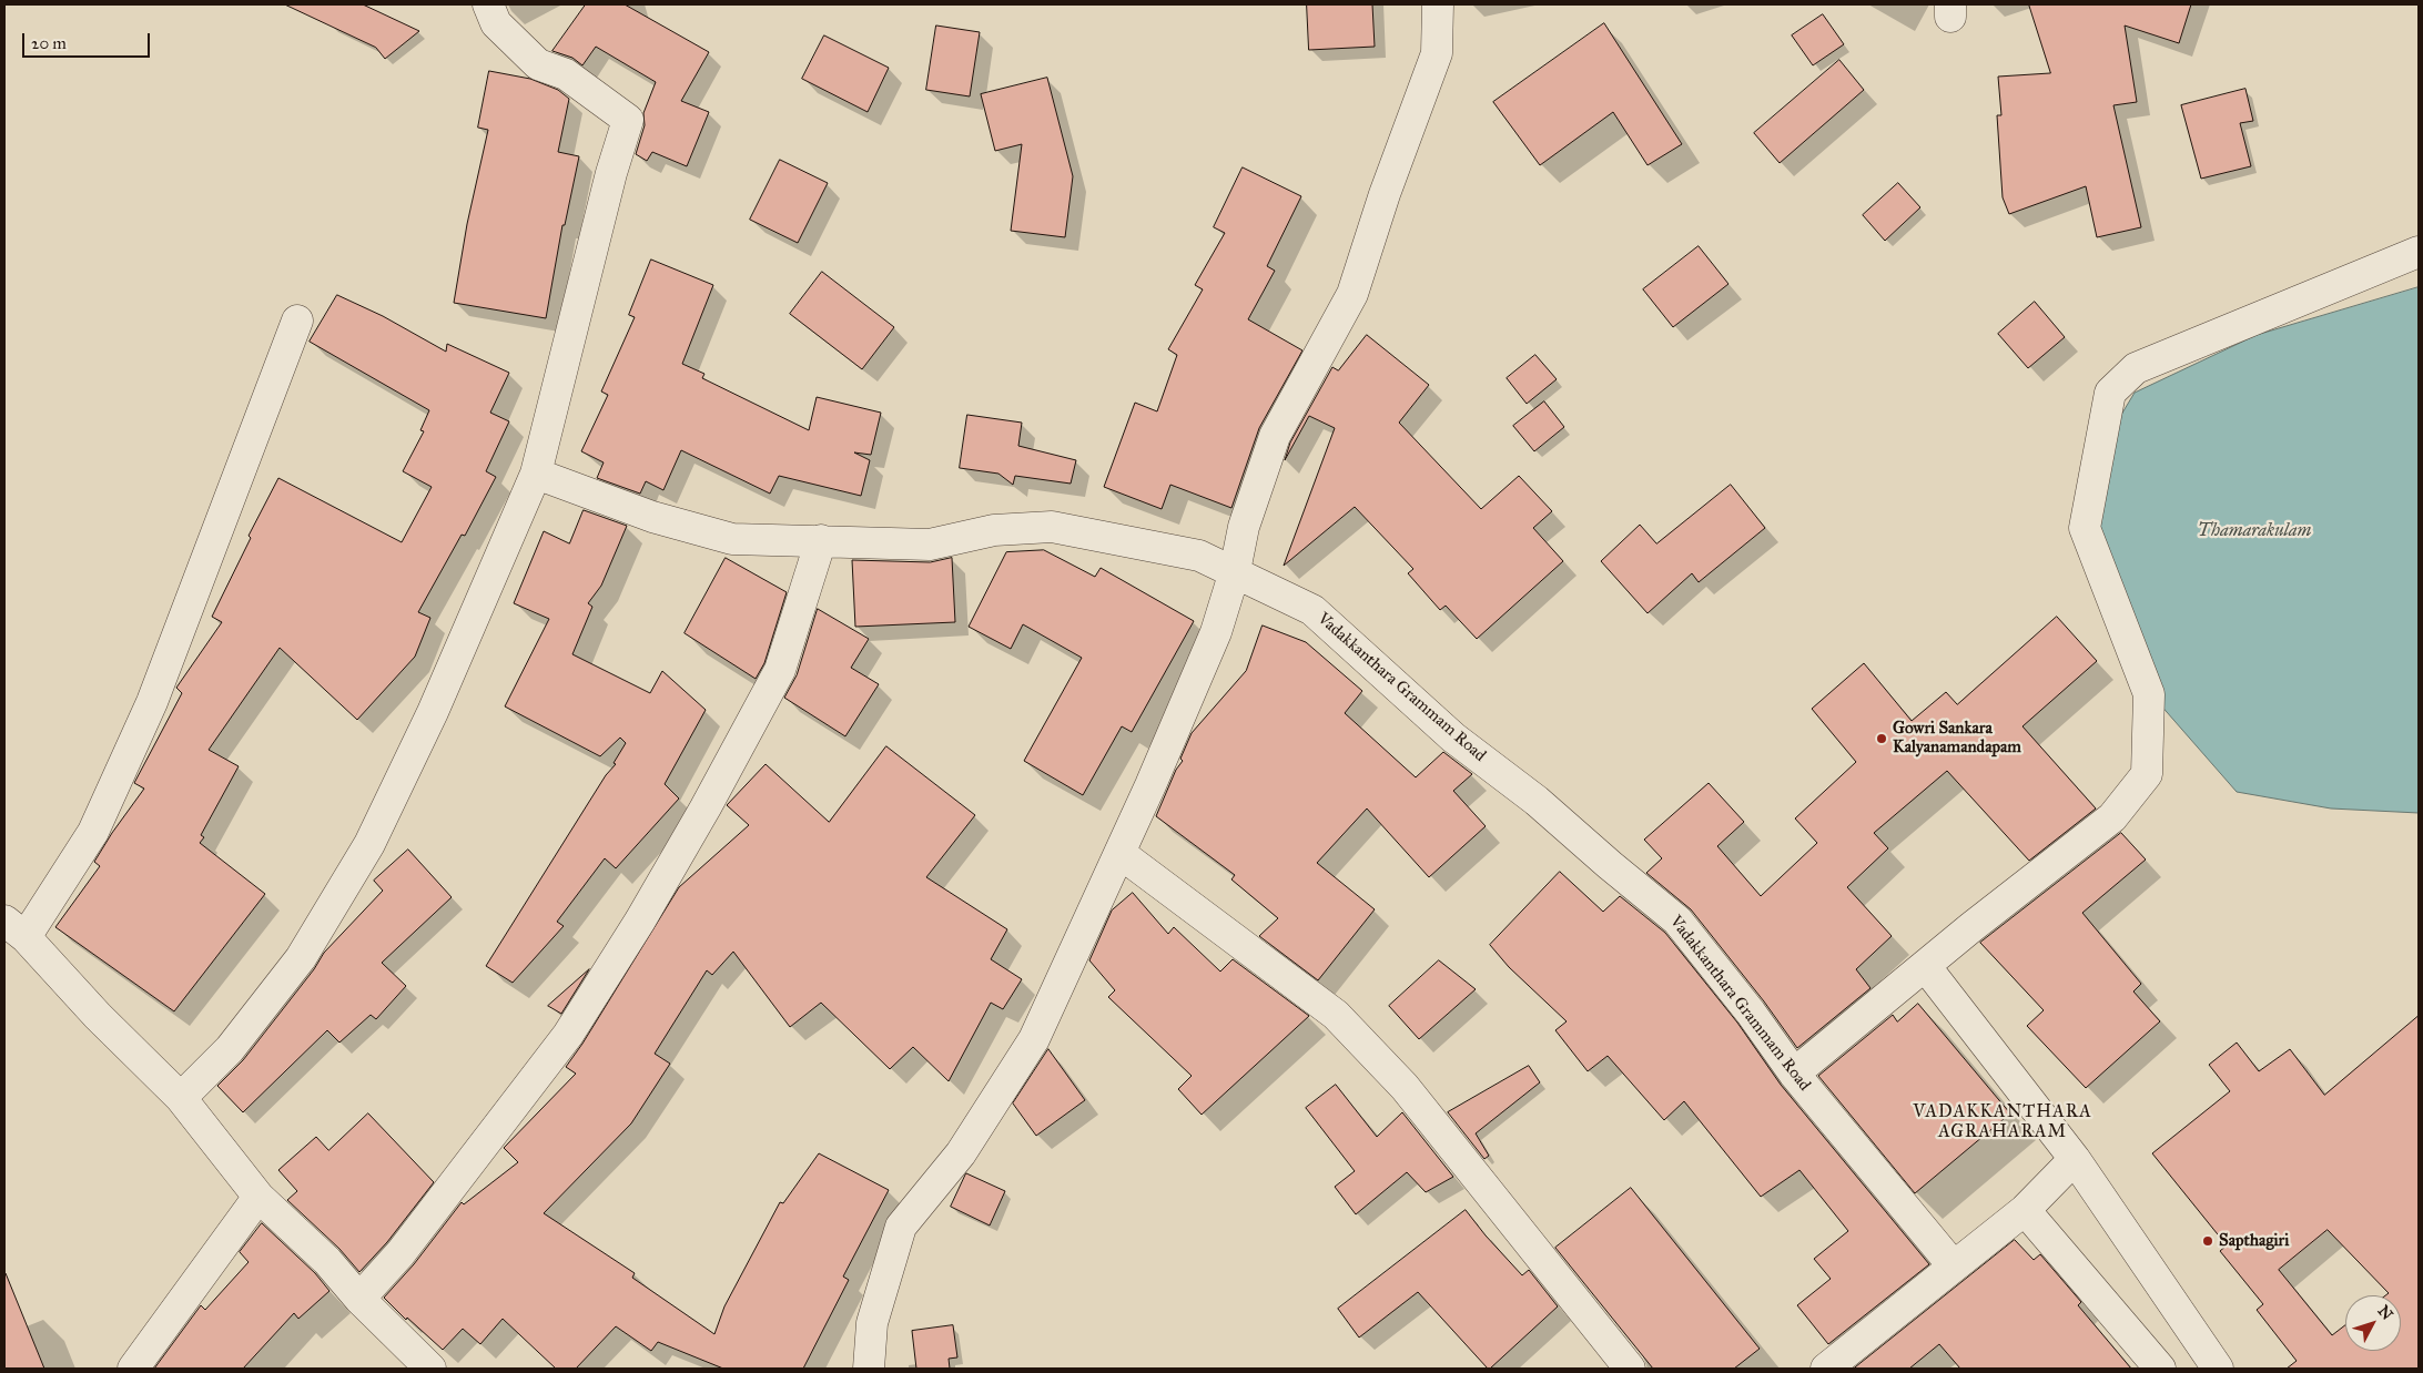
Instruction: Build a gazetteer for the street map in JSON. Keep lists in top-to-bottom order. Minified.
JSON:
{"streets":{"street":["Vadakkanthara Grammam Road"]},"districts":["VADAKKANTHARA AGRAHARAM"],"water":["Thamarakulam"],"places":["Gowri Sankara Kalyanamandapam","Sapthagiri"],"scale_bar":"20 m","north":"top right"}
